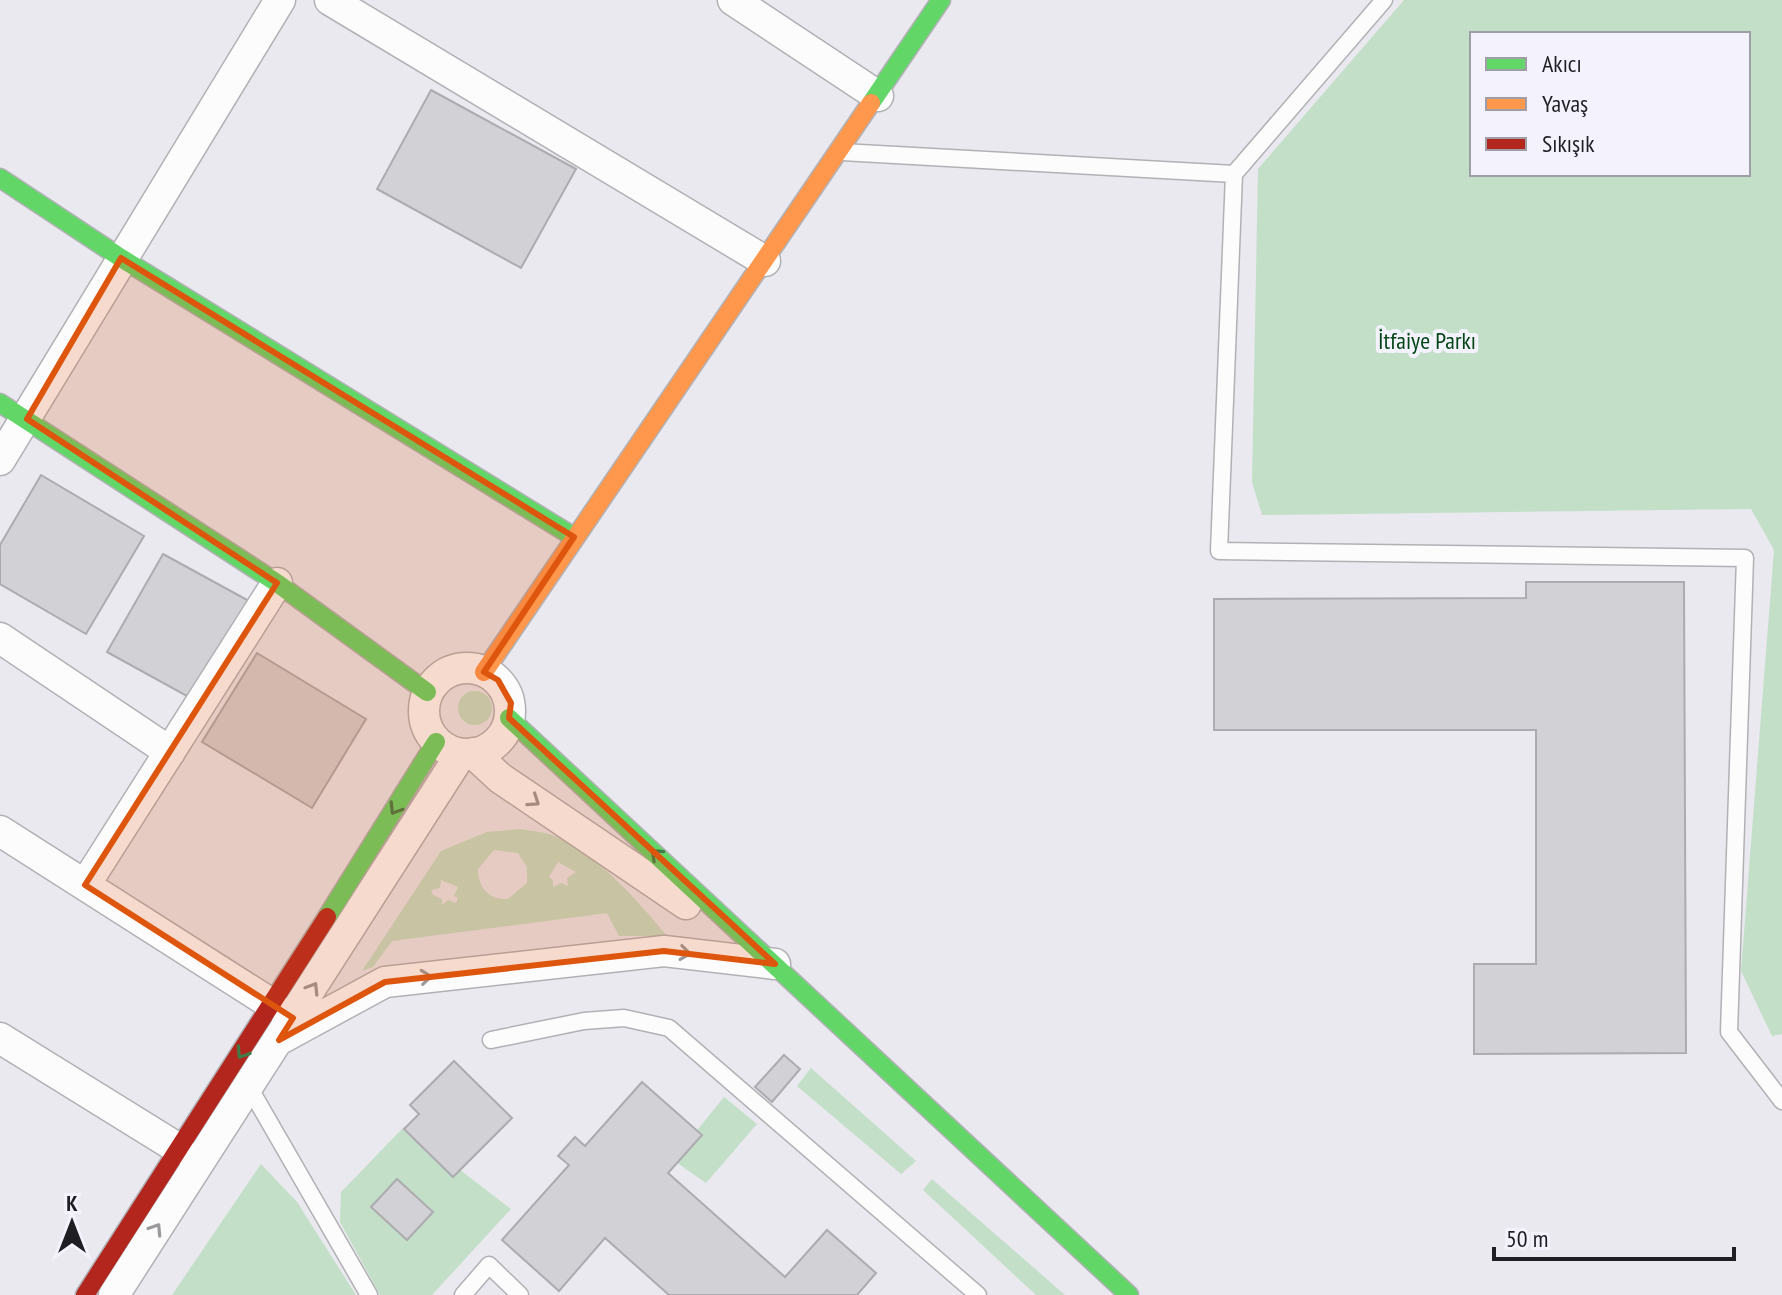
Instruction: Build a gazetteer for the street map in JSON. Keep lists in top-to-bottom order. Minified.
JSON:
{"parks":["İtfaiye Parkı"],"legend":["Akıcı","Yavaş","Sıkışık"],"scale_bar":"50 m","north":"top"}
